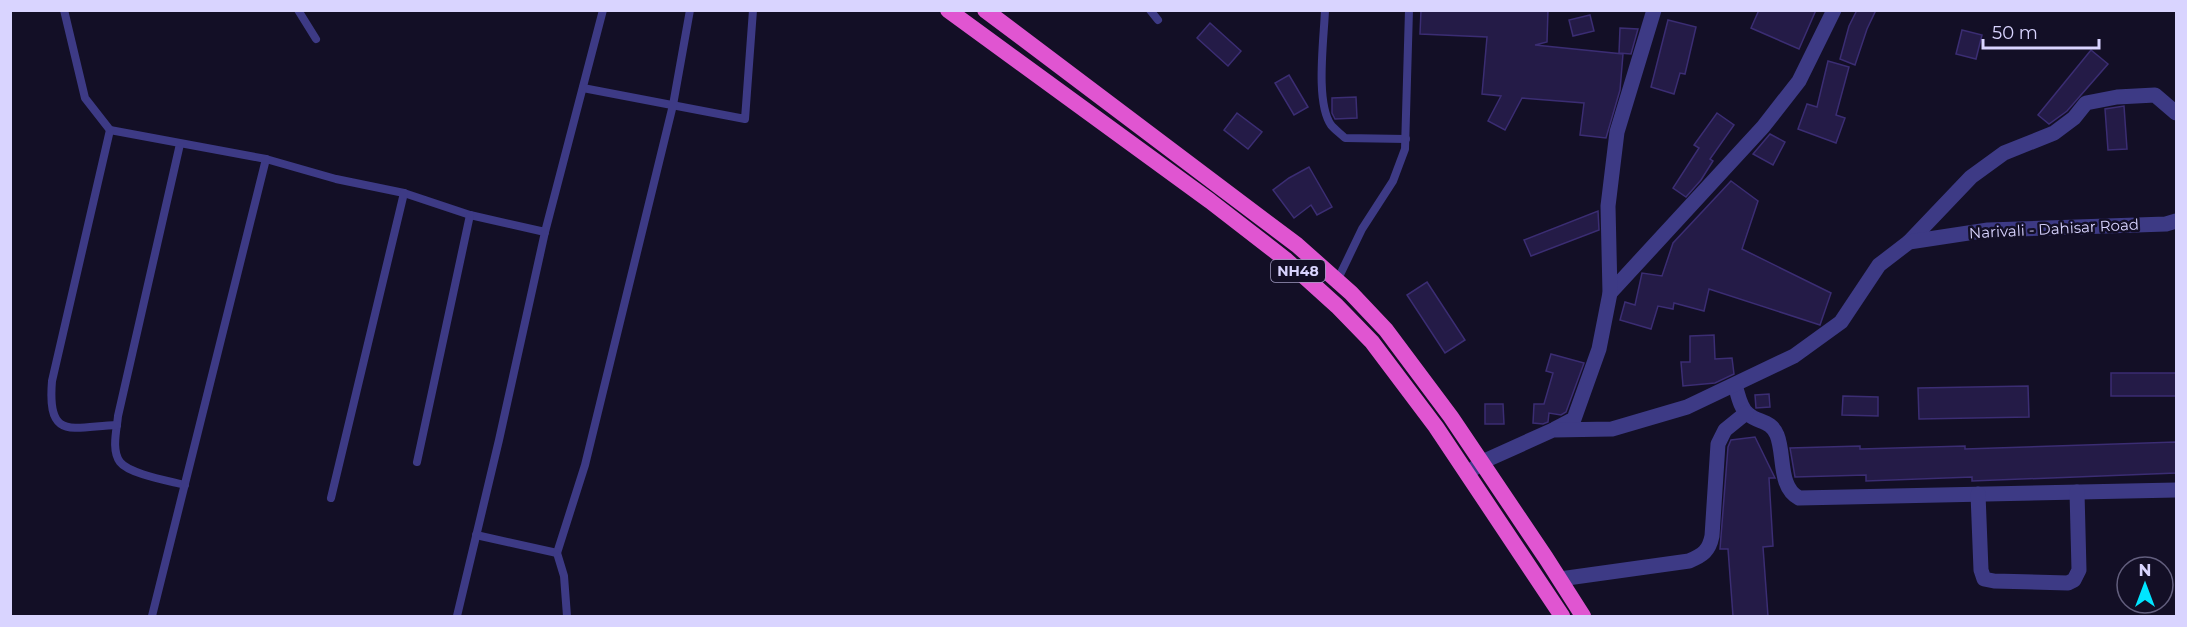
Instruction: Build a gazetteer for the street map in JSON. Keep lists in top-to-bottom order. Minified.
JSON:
{"streets":{"highway":["NH48"],"street":["Narivali - Dahisar Road"]},"crossings":[["Narivali - Dahisar Road","NH48"]],"scale_bar":"50 m","north":"top"}
